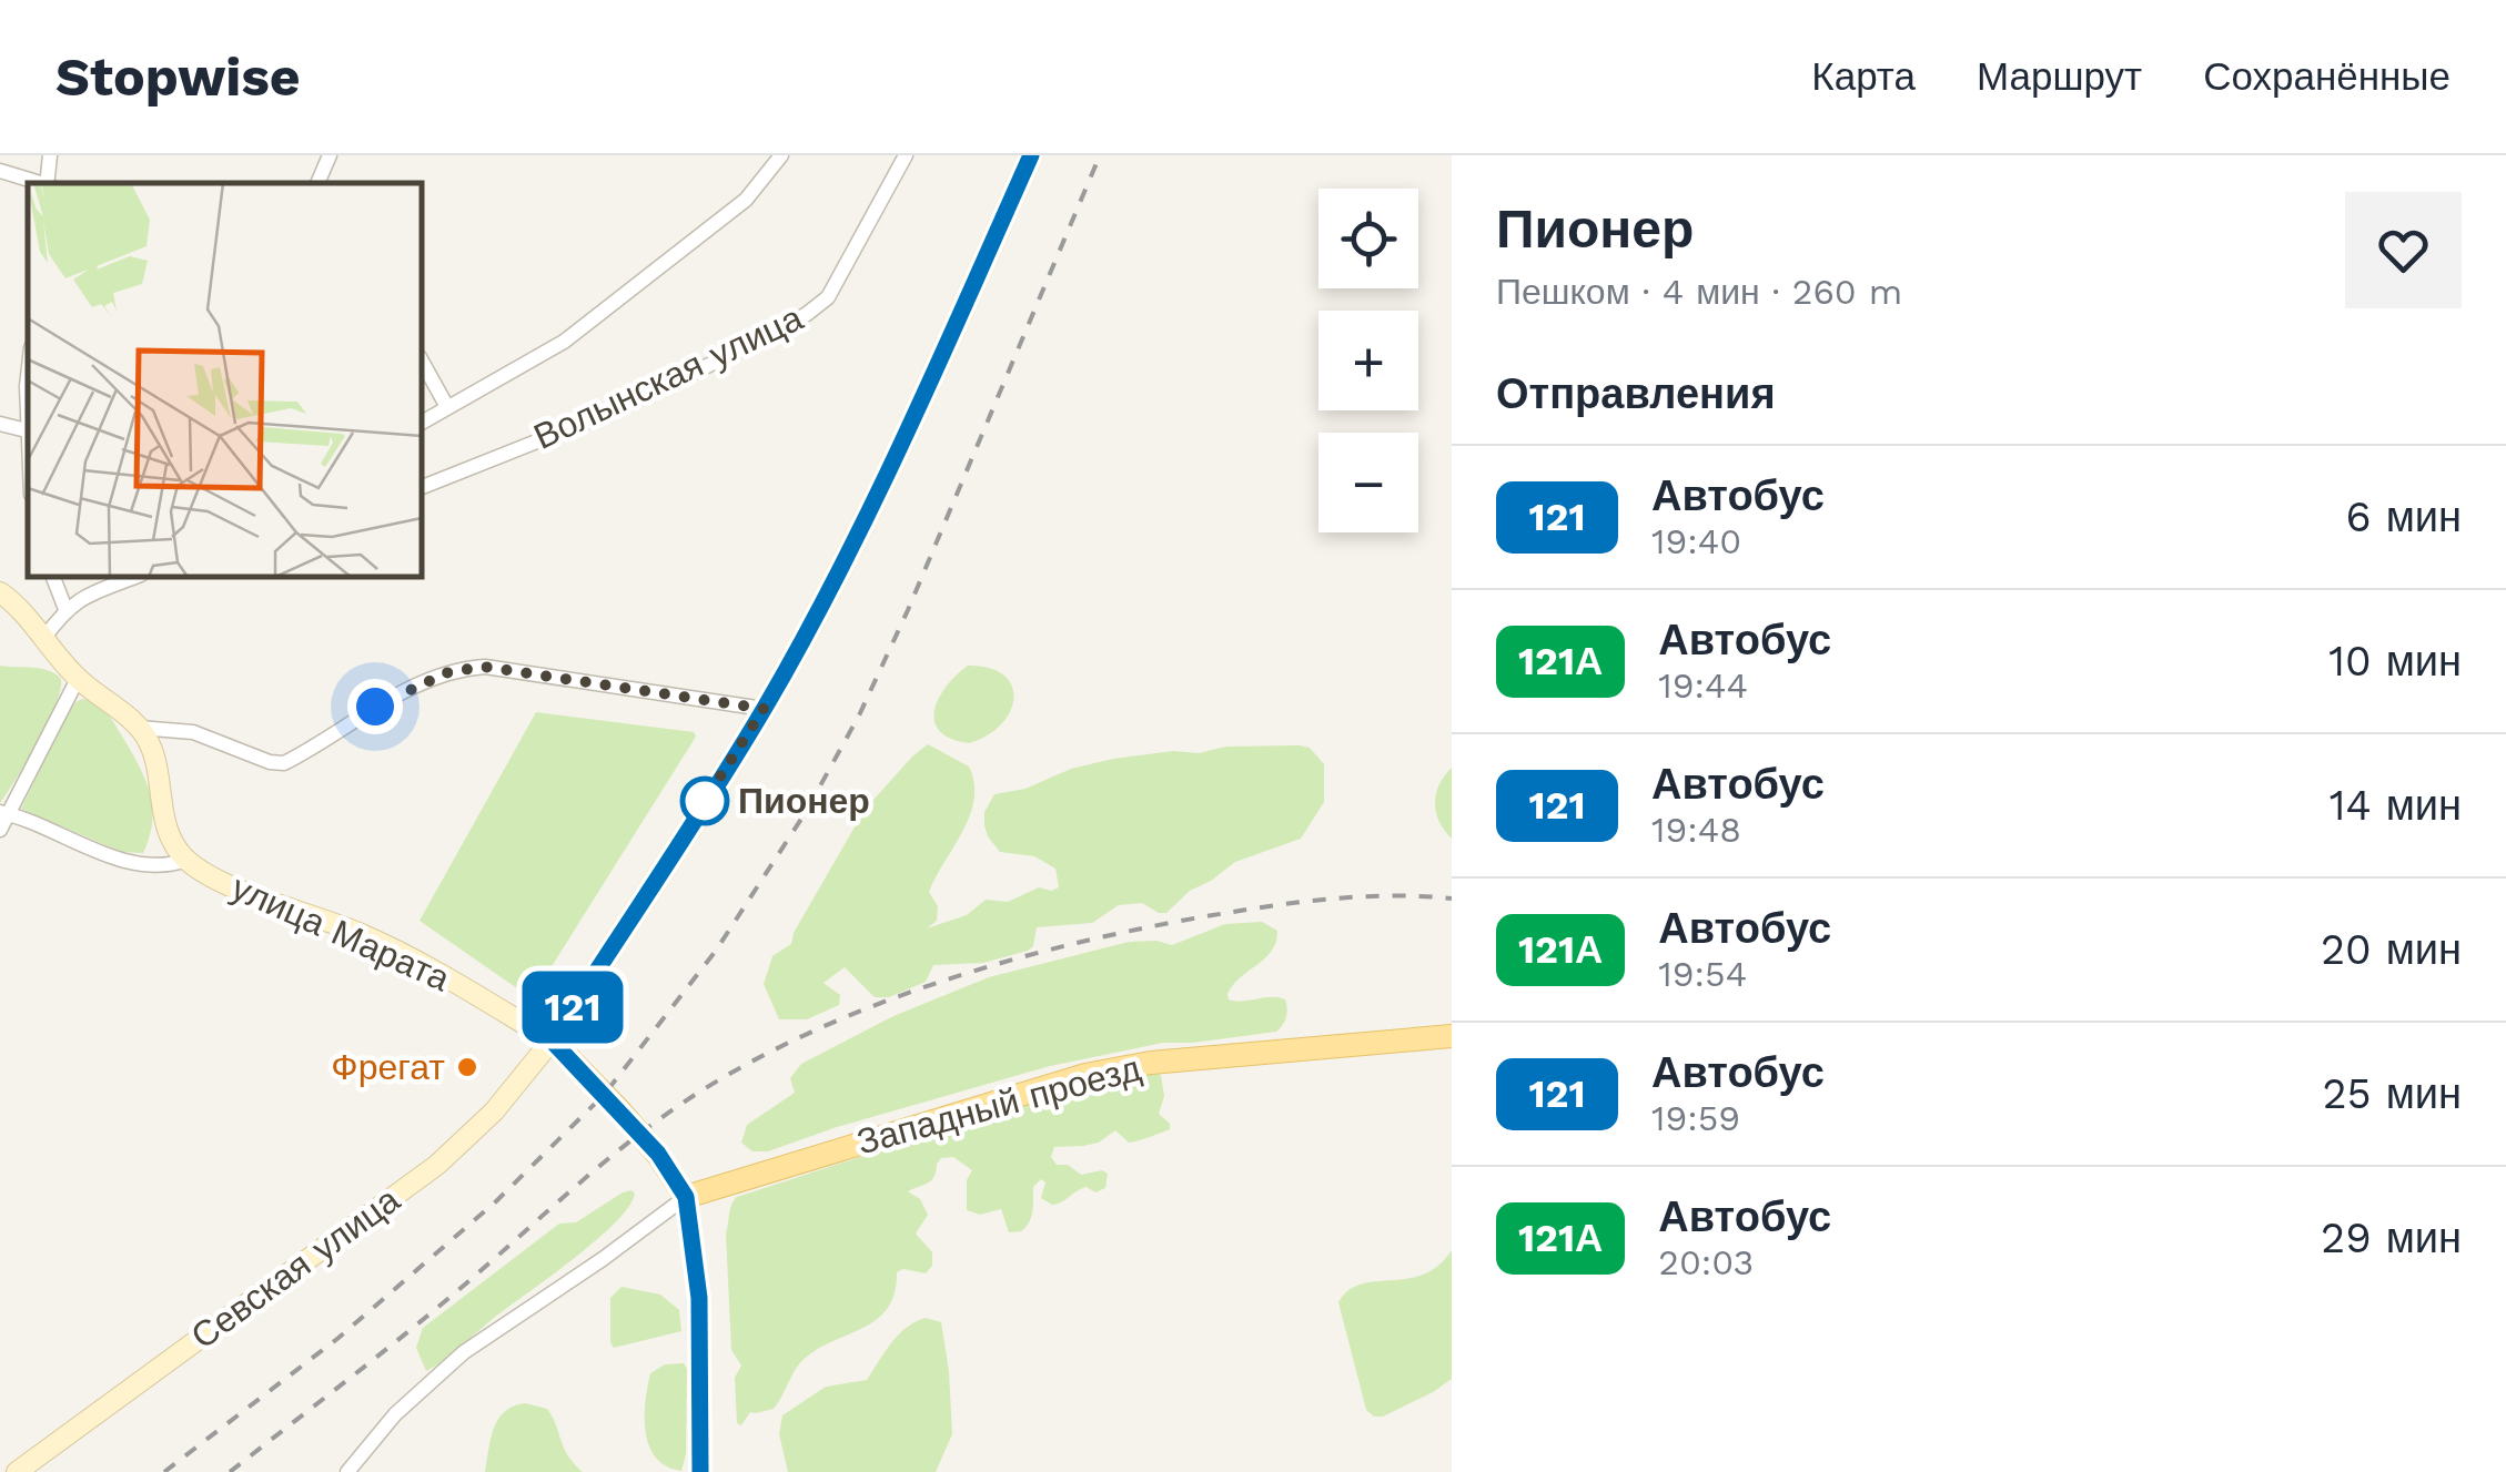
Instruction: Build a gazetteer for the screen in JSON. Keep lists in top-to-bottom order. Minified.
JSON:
{"streets":{"main road":["Западный проезд"],"street":["Волынская улица","улица Марата","Севская улица"]},"crossings":[["улица Марата","Севская улица"]],"places":["Пионер","Фрегат"],"lines":["bus line 121"],"page":{"header":"Stopwise","nav":["Карта","Маршрут","Сохранённые"],"on_map":"121","heading":[["Пионер","Пешком · 4 мин · 260 m"],"Отправления"],"map_buttons":["+","−"],"list":[{"mark":"121","name":"Автобус","note":"19:40","value":"6 мин"},{"mark":"121А","name":"Автобус","note":"19:44","value":"10 мин"},{"mark":"121","name":"Автобус","note":"19:48","value":"14 мин"},{"mark":"121А","name":"Автобус","note":"19:54","value":"20 мин"},{"mark":"121","name":"Автобус","note":"19:59","value":"25 мин"},{"mark":"121А","name":"Автобус","note":"20:03","value":"29 мин"}]}}
